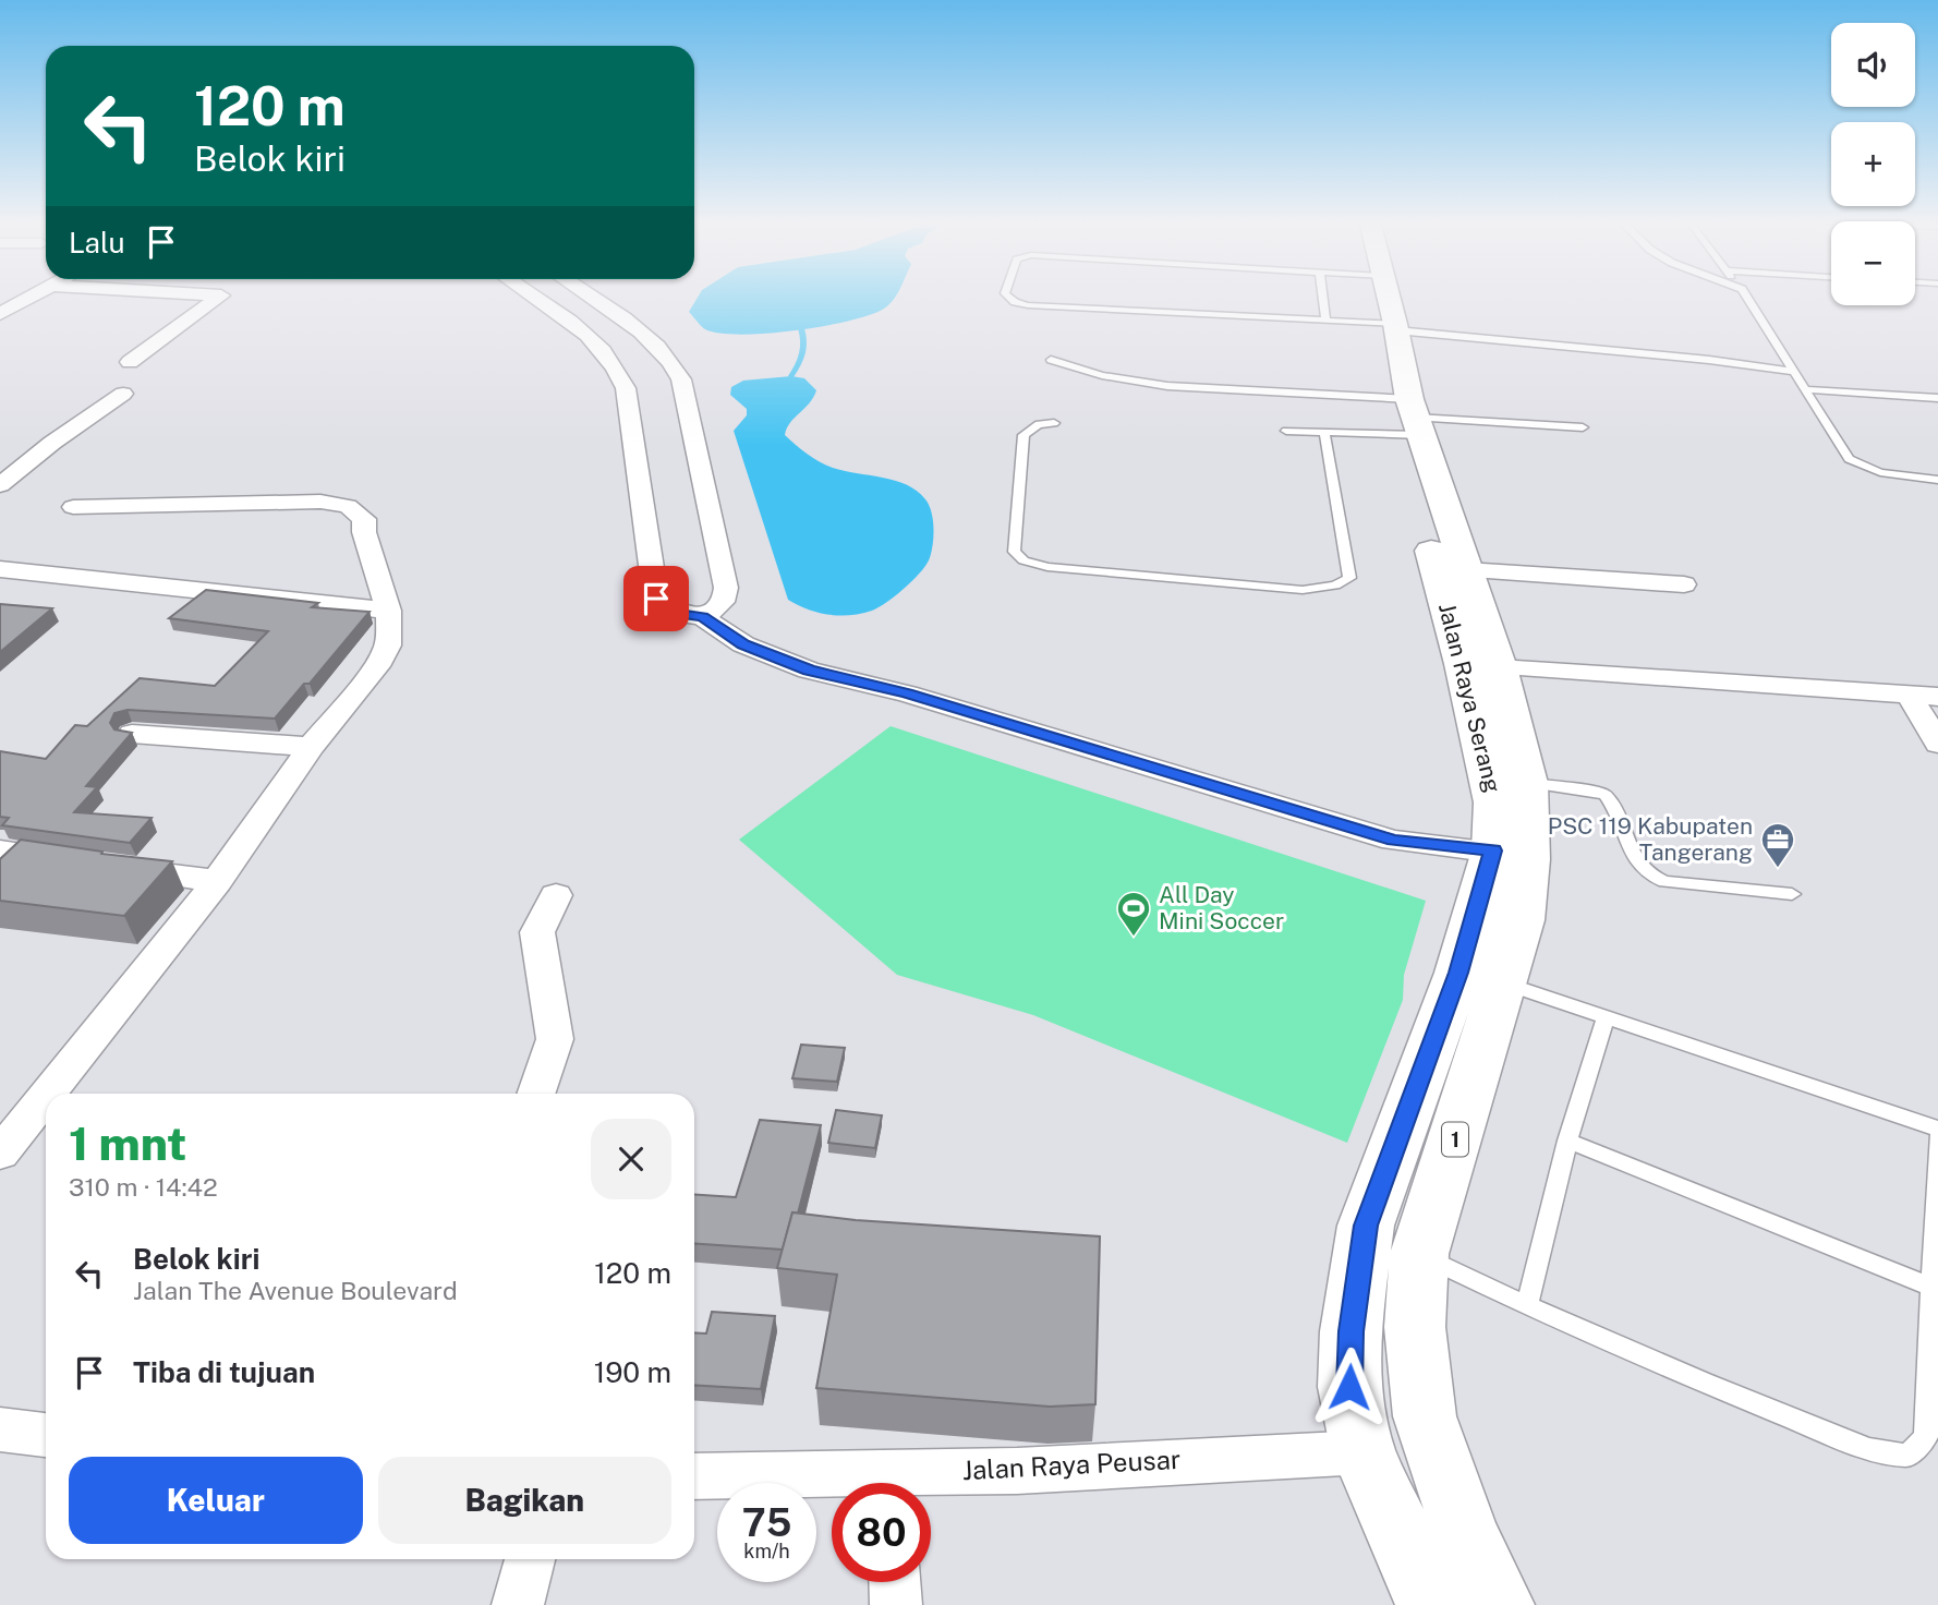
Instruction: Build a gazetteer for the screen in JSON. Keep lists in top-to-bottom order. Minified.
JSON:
{"streets":{"highway":["Jalan Raya Serang","1"],"street":["Jalan Raya Peusar"]},"crossings":[["Jalan Raya Serang","Jalan Raya Peusar"]],"places":{"office":["PSC 119 Kabupaten Tangerang"],"sports":["All Day Mini Soccer"]},"page":{"map_buttons":["+","−"],"turn":["120 m","Belok kiri"],"then":"Lalu","heading":["1 mnt","310 m · 14:42"],"list":[{"name":"Belok kiri","note":"Jalan The Avenue Boulevard","value":"120 m"},{"name":"Tiba di tujuan","value":"190 m"}],"buttons":["Keluar","Bagikan"],"speed":"75 km/h","limit":"80"}}
